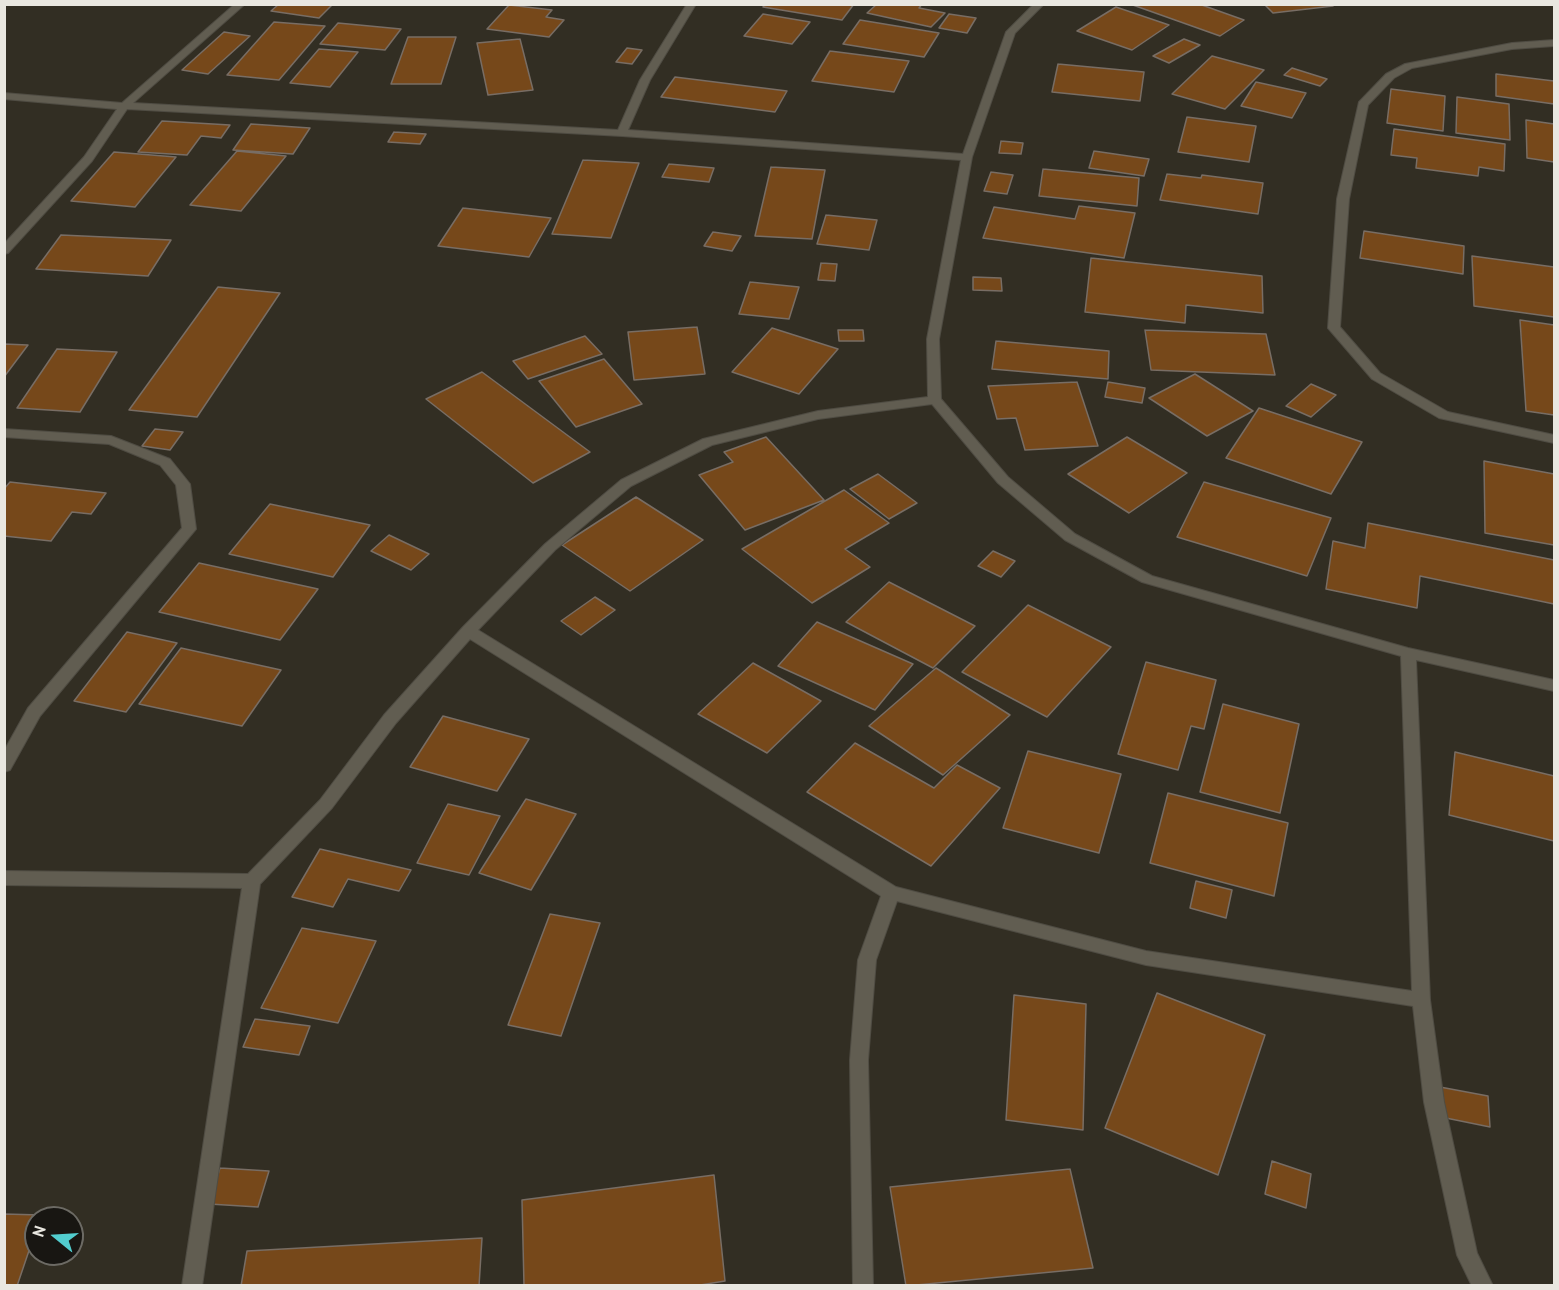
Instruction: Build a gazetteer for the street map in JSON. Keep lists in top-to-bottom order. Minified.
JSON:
{"north":"left"}
